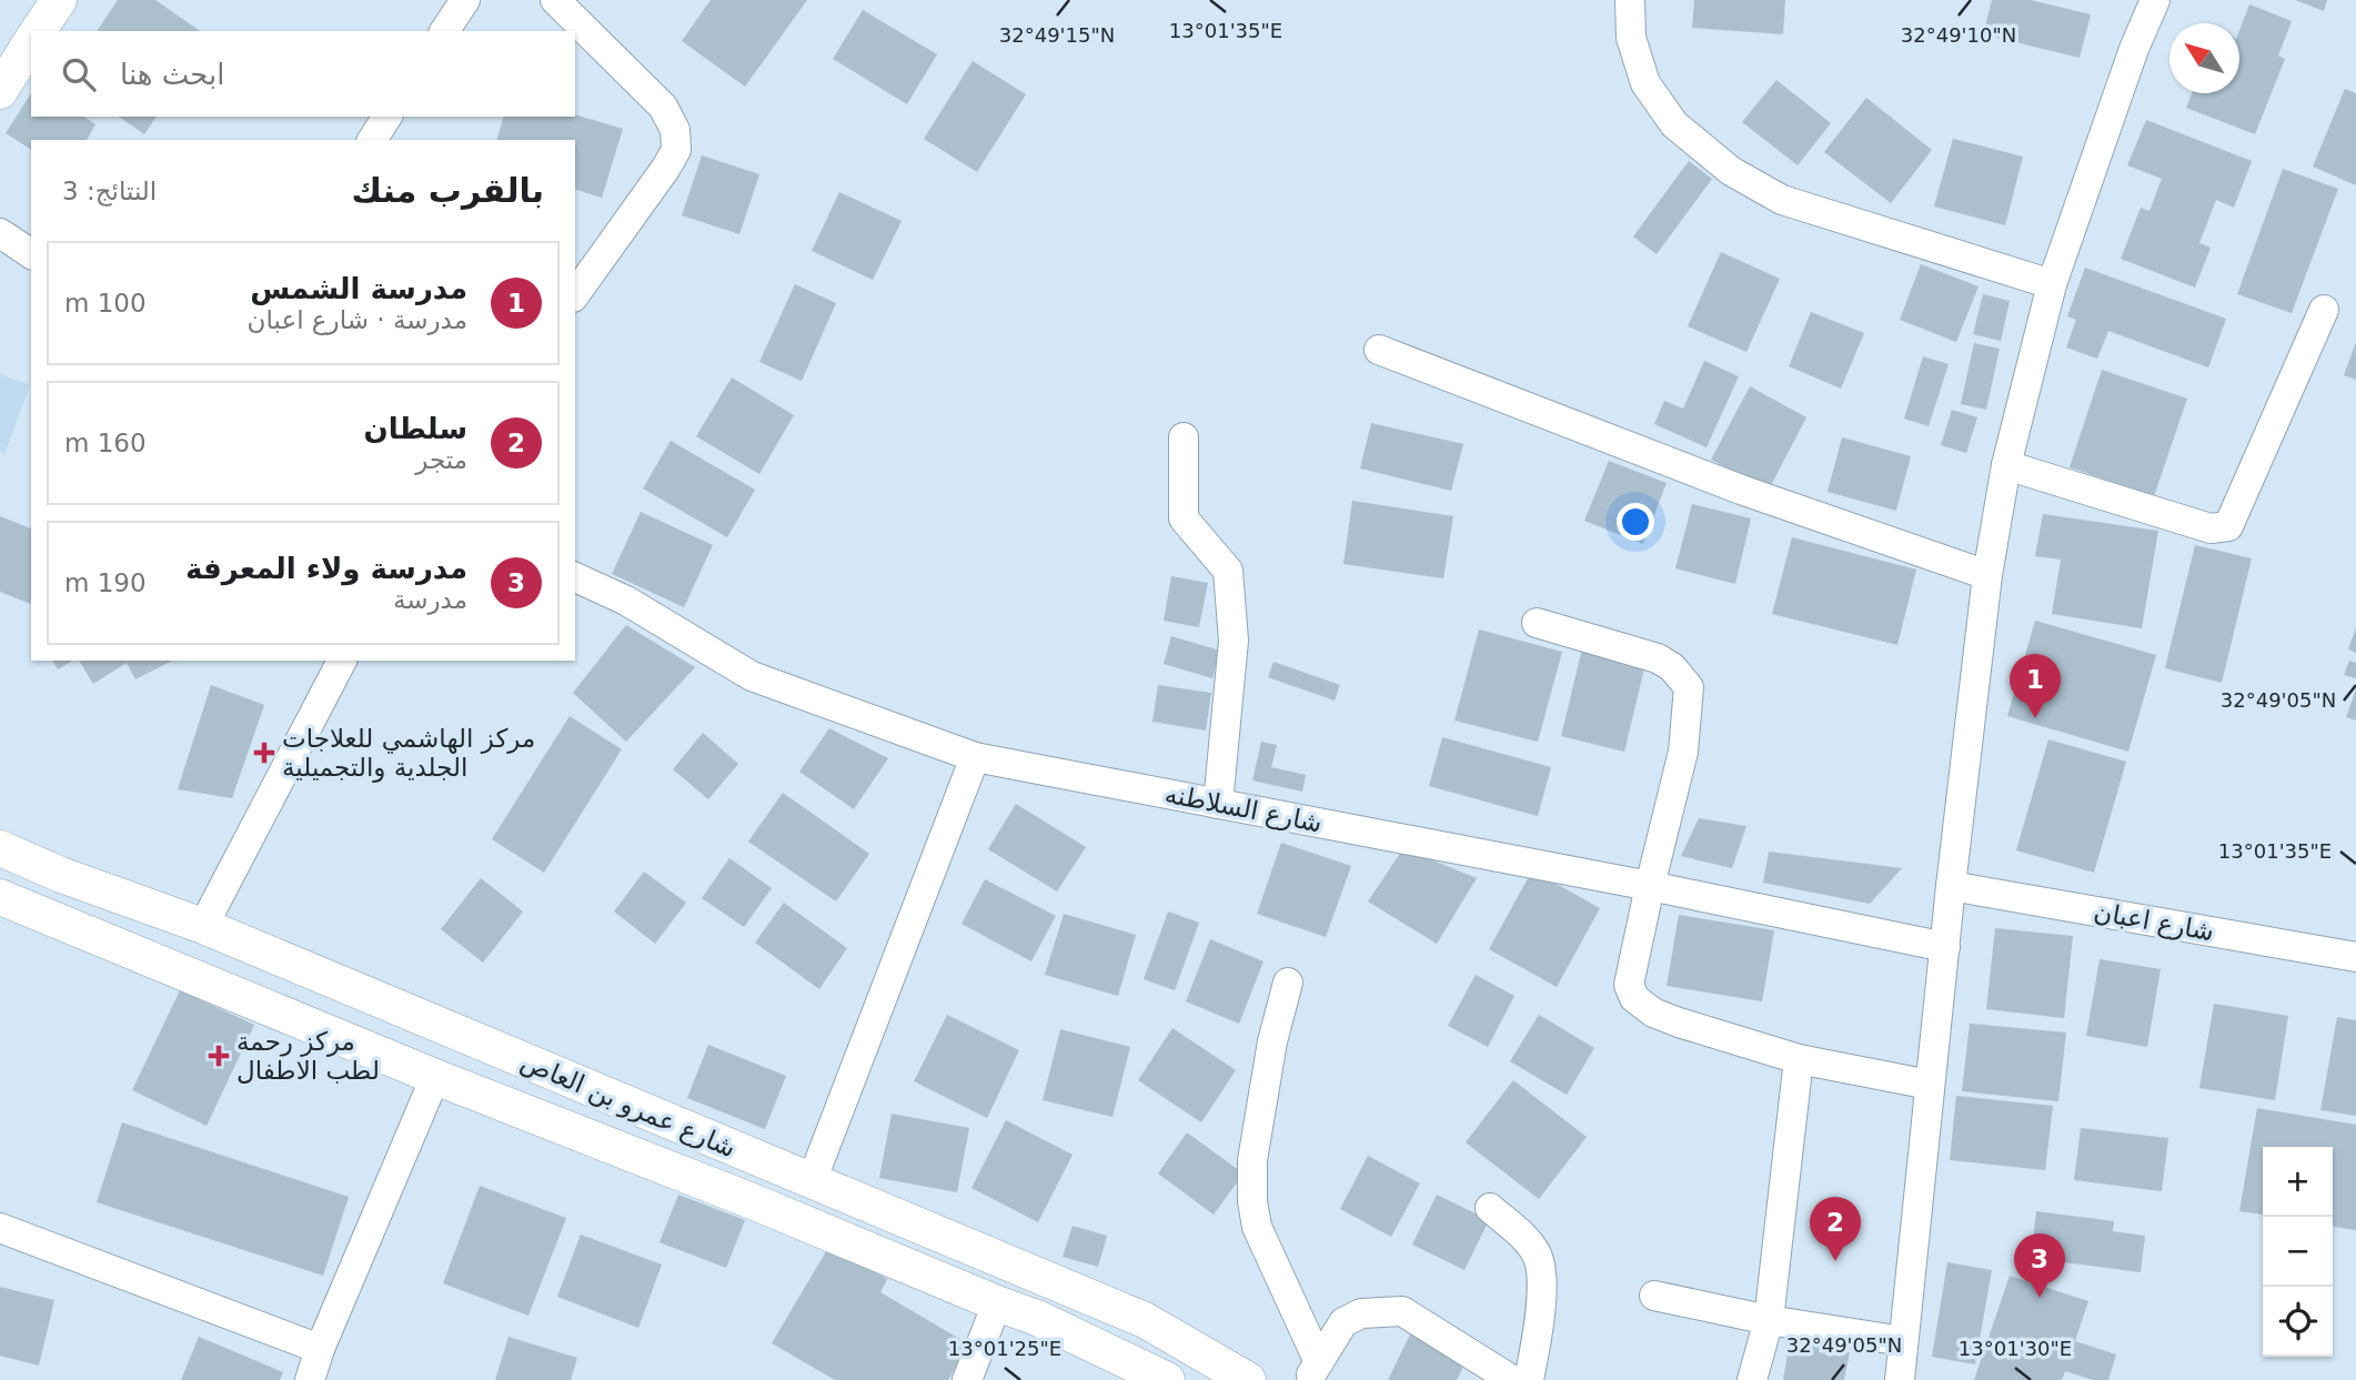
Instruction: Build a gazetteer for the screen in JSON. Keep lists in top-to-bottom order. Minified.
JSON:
{"streets":{"street":["شارع السلاطنه","شارع اعبان","شارع عمرو بن العاص"]},"places":{"health":["مركز الهاشمي للعلاجات الجلدية والتجميلية","مركز رحمة لطب الاطفال"]},"north":"top left","page":{"search":"ابحث هنا","heading":["بالقرب منك","النتائج: 3"],"list":[{"mark":"1","name":"مدرسة الشمس","note":"مدرسة · شارع اعبان","value":"100 m"},{"mark":"2","name":"سلطان","note":"متجر","value":"160 m"},{"mark":"3","name":"مدرسة ولاء المعرفة","note":"مدرسة","value":"190 m"}],"pins":["1","2","3"],"map_buttons":["+","−"]},"coordinates":["13°01'35\"E","32°49'15\"N","32°49'10\"N","32°49'05\"N","13°01'25\"E","13°01'30\"E"]}
